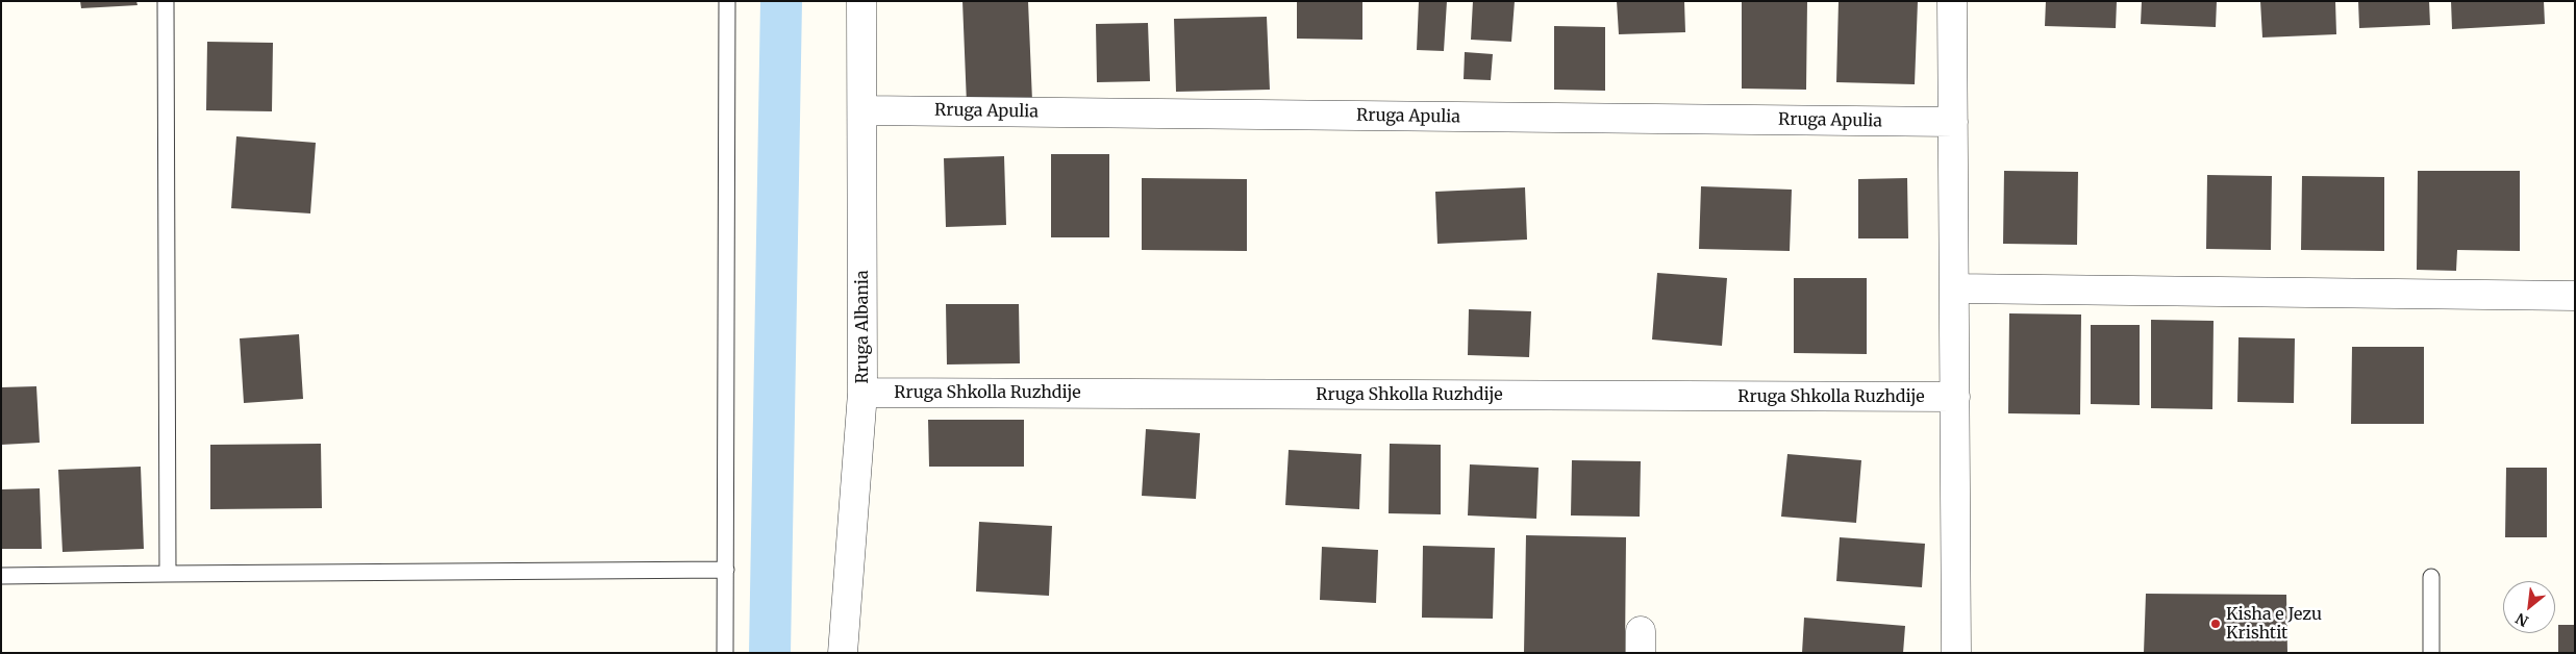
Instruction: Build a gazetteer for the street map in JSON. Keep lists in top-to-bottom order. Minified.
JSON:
{"streets":{"street":["Rruga Apulia","Rruga Albania","Rruga Shkolla Ruzhdije"]},"crossings":[["Rruga Apulia","Rruga Albania"],["Rruga Albania","Rruga Shkolla Ruzhdije"]],"places":["Kisha e Jezu Krishtit"],"north":"bottom left"}
